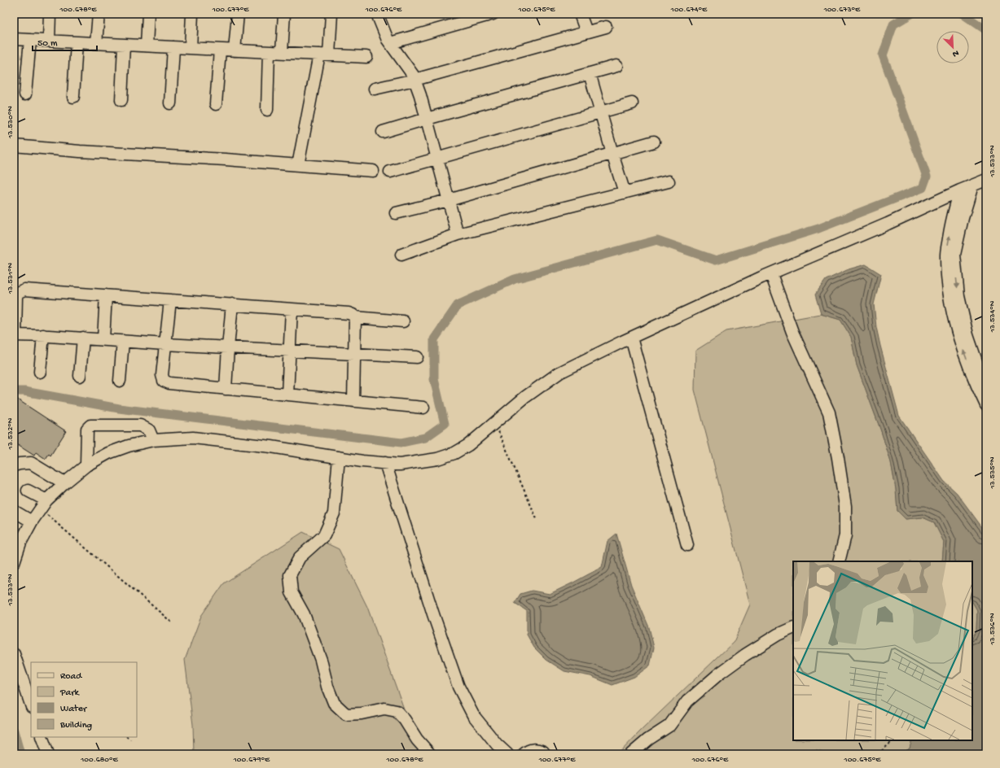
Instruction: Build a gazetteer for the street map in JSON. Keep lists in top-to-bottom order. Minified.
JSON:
{"legend":["Road","Park","Water","Building"],"scale_bar":"50 m","north":"bottom right","coordinates":["100.678°E","100.677°E","100.676°E","100.675°E","100.674°E","100.673°E","13.530°N","13.533°N","13.531°N","13.534°N","13.532°N","13.535°N","13.536°N","100.680°E","100.679°E"]}
